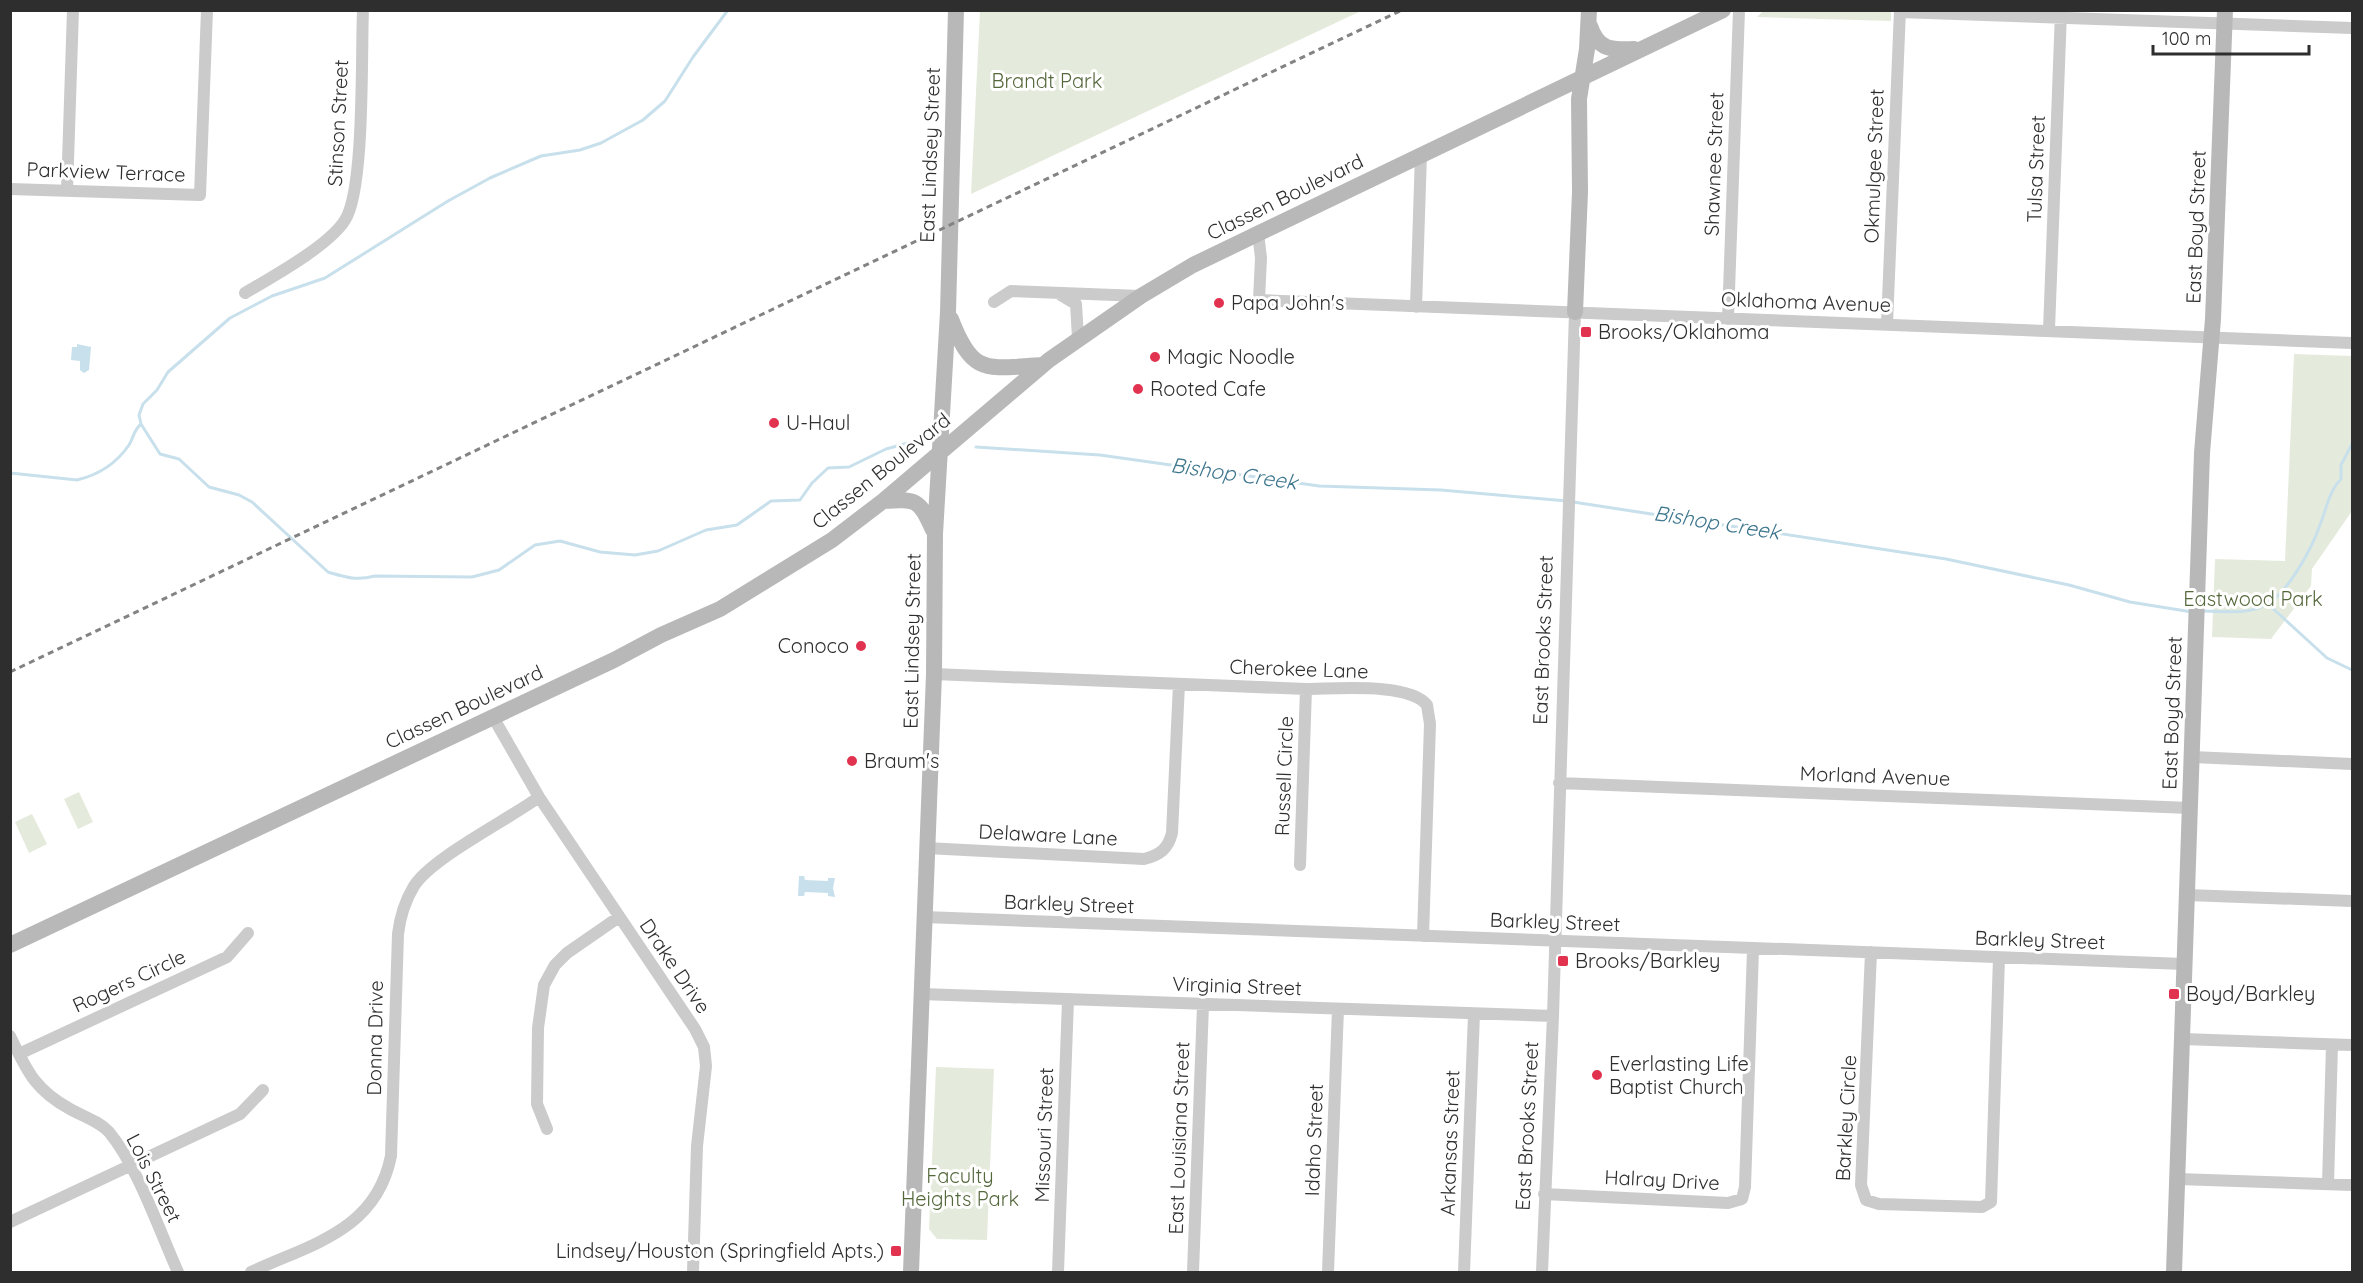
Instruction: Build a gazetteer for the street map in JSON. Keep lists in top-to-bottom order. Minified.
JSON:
{"streets":{"street":["Stinson Street","East Lindsey Street","Shawnee Street","Okmulgee Street","Tulsa Street","Parkview Terrace","Classen Boulevard","East Boyd Street","Oklahoma Avenue","East Brooks Street","Cherokee Lane","Russell Circle","Morland Avenue","Delaware Lane","Barkley Street","Drake Drive","Rogers Circle","Virginia Street","Donna Drive","Barkley Circle","Missouri Street","East Louisiana Street","Idaho Street","Arkansas Street","Lois Street","Halray Drive"]},"crossings":[["East Lindsey Street","Classen Boulevard"],["East Lindsey Street","Cherokee Lane"],["East Lindsey Street","Delaware Lane"],["East Lindsey Street","Barkley Street"],["East Lindsey Street","Virginia Street"],["Shawnee Street","Oklahoma Avenue"],["Okmulgee Street","Oklahoma Avenue"],["Tulsa Street","Oklahoma Avenue"],["Classen Boulevard","Oklahoma Avenue"],["Classen Boulevard","East Brooks Street"],["Classen Boulevard","Drake Drive"],["East Boyd Street","Oklahoma Avenue"],["East Boyd Street","Morland Avenue"],["East Boyd Street","Barkley Street"],["Oklahoma Avenue","East Brooks Street"],["East Brooks Street","Morland Avenue"],["East Brooks Street","Barkley Street"],["East Brooks Street","Virginia Street"],["East Brooks Street","Halray Drive"],["Cherokee Lane","Russell Circle"],["Cherokee Lane","Delaware Lane"],["Cherokee Lane","Barkley Street"],["Barkley Street","Barkley Circle"],["Barkley Street","Halray Drive"],["Drake Drive","Donna Drive"],["Rogers Circle","Lois Street"],["Virginia Street","Missouri Street"],["Virginia Street","East Louisiana Street"],["Virginia Street","Idaho Street"],["Virginia Street","Arkansas Street"]],"water":["Bishop Creek"],"parks":["Brandt Park","Eastwood Park","Faculty Heights Park"],"places":{"other":["Papa John's","Magic Noodle","Rooted Cafe","U-Haul","Conoco","Braum's","Everlasting Life Baptist Church"],"transit":["Brooks/Oklahoma","Brooks/Barkley","Boyd/Barkley","Lindsey/Houston (Springfield Apts.)"]},"scale_bar":"100 m"}
